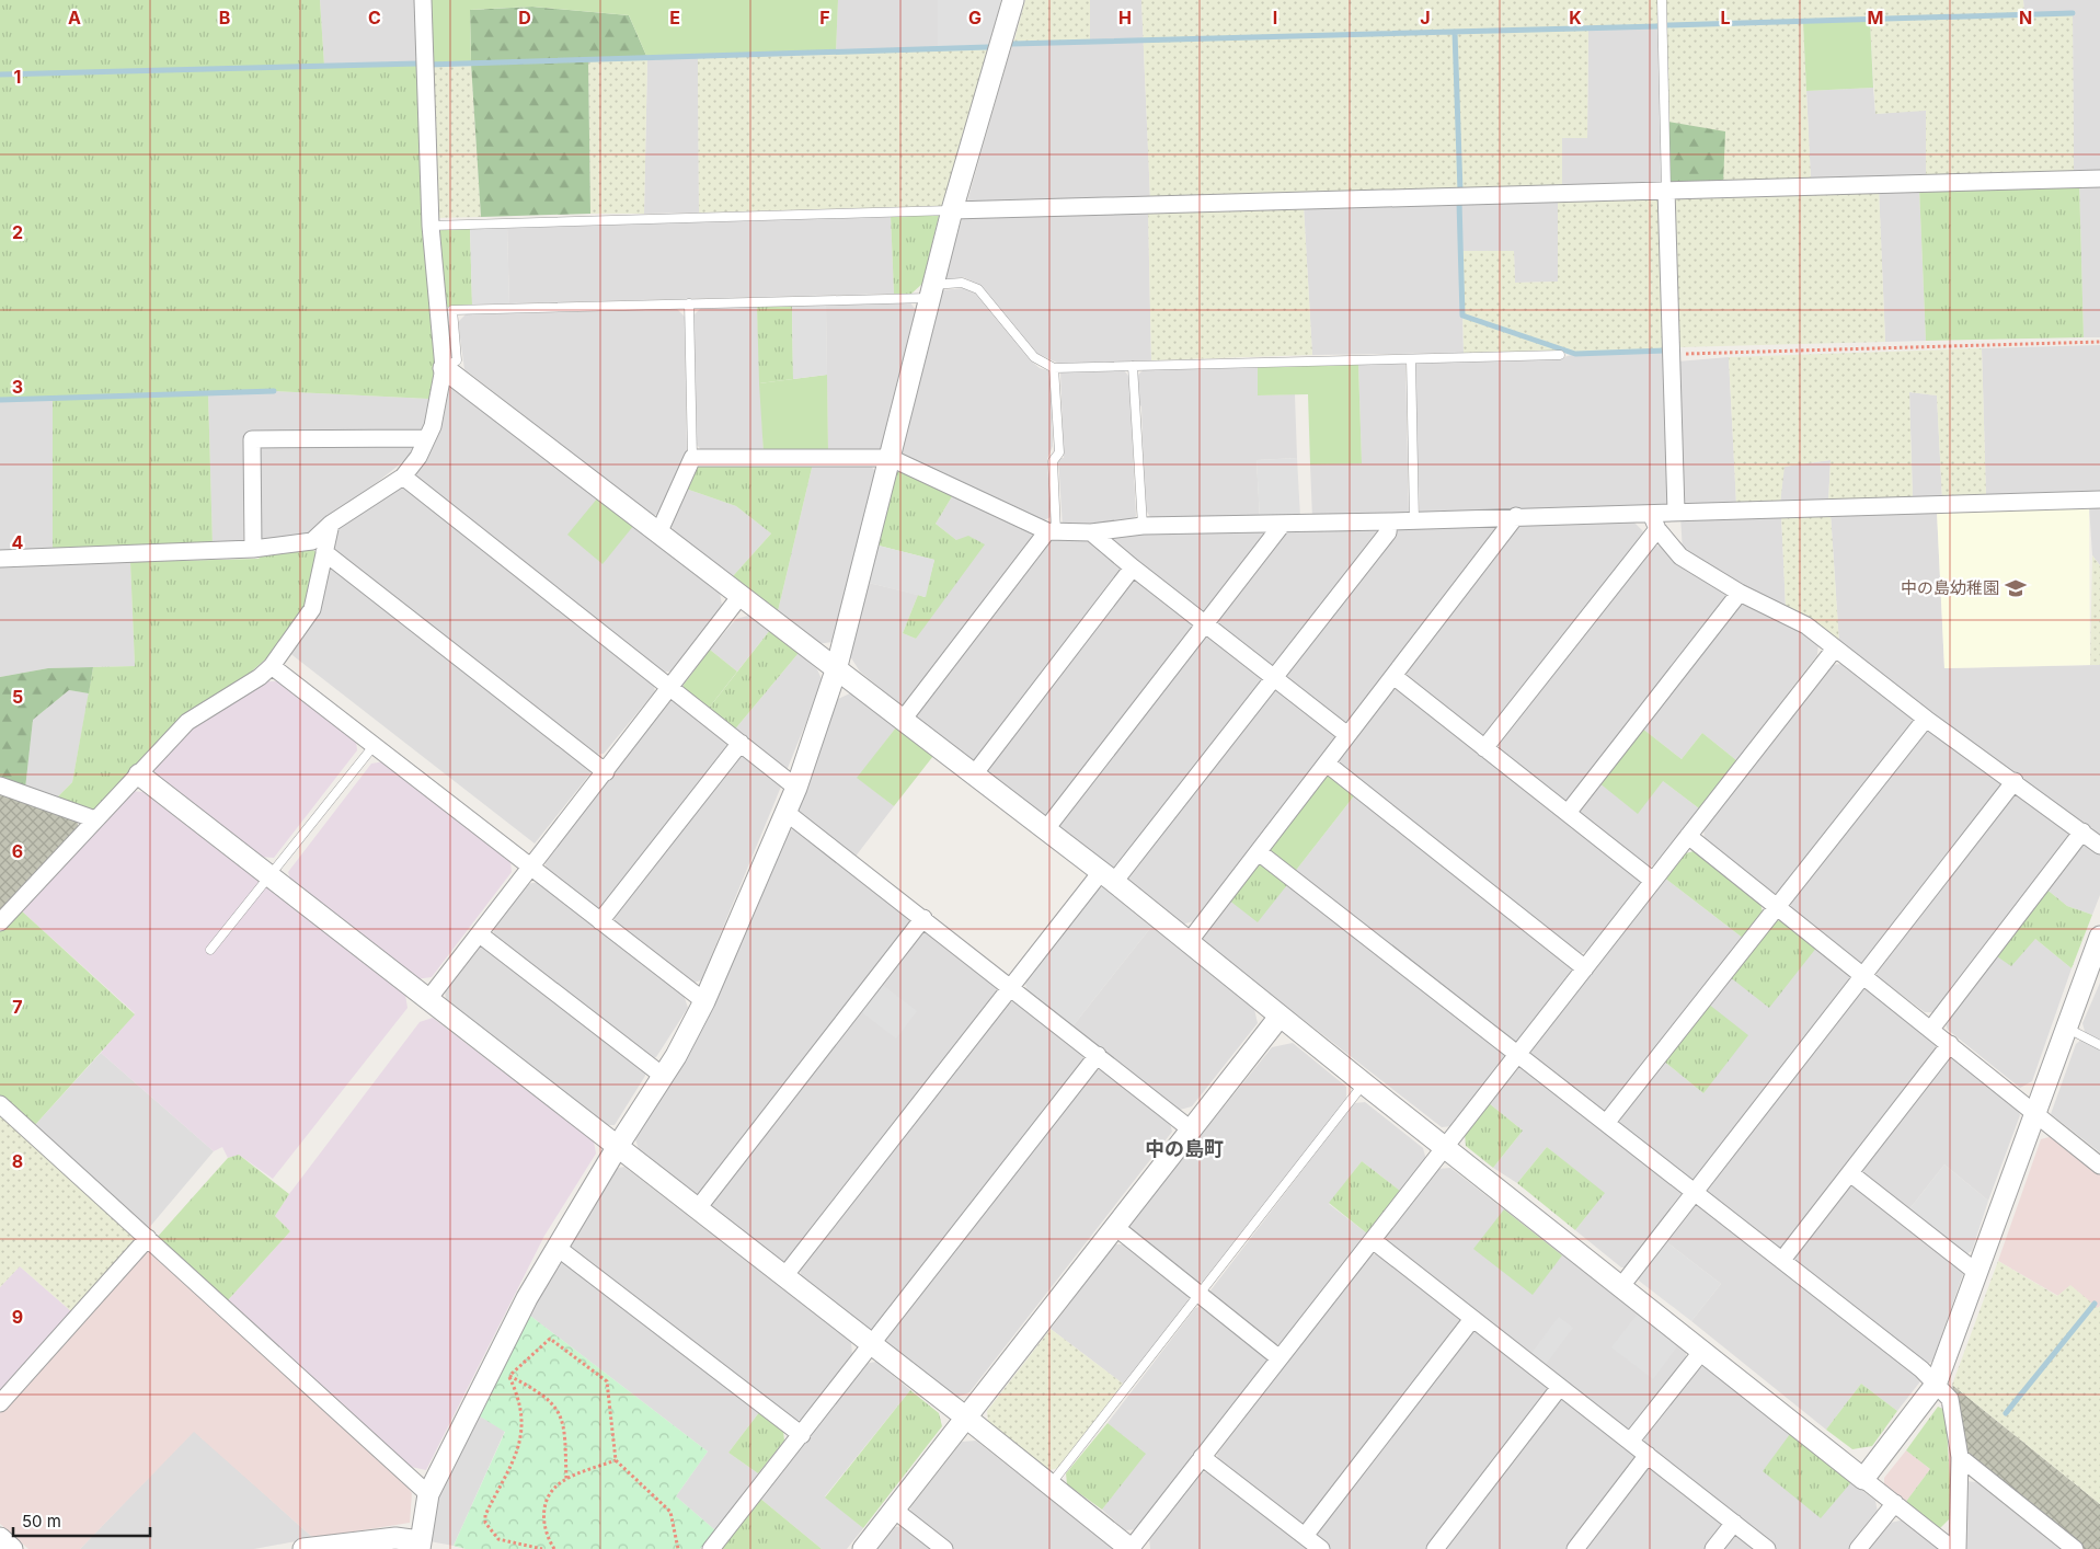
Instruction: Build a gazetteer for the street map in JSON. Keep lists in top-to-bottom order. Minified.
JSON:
{"districts":["中の島町"],"places":{"school or university":["中の島幼稚園"]},"scale_bar":"50 m","grid":{"columns":["A","B","C","D","E","F","G","H","I","J","K","L","M","N"],"rows":["1","2","3","4","5","6","7","8","9"]}}
